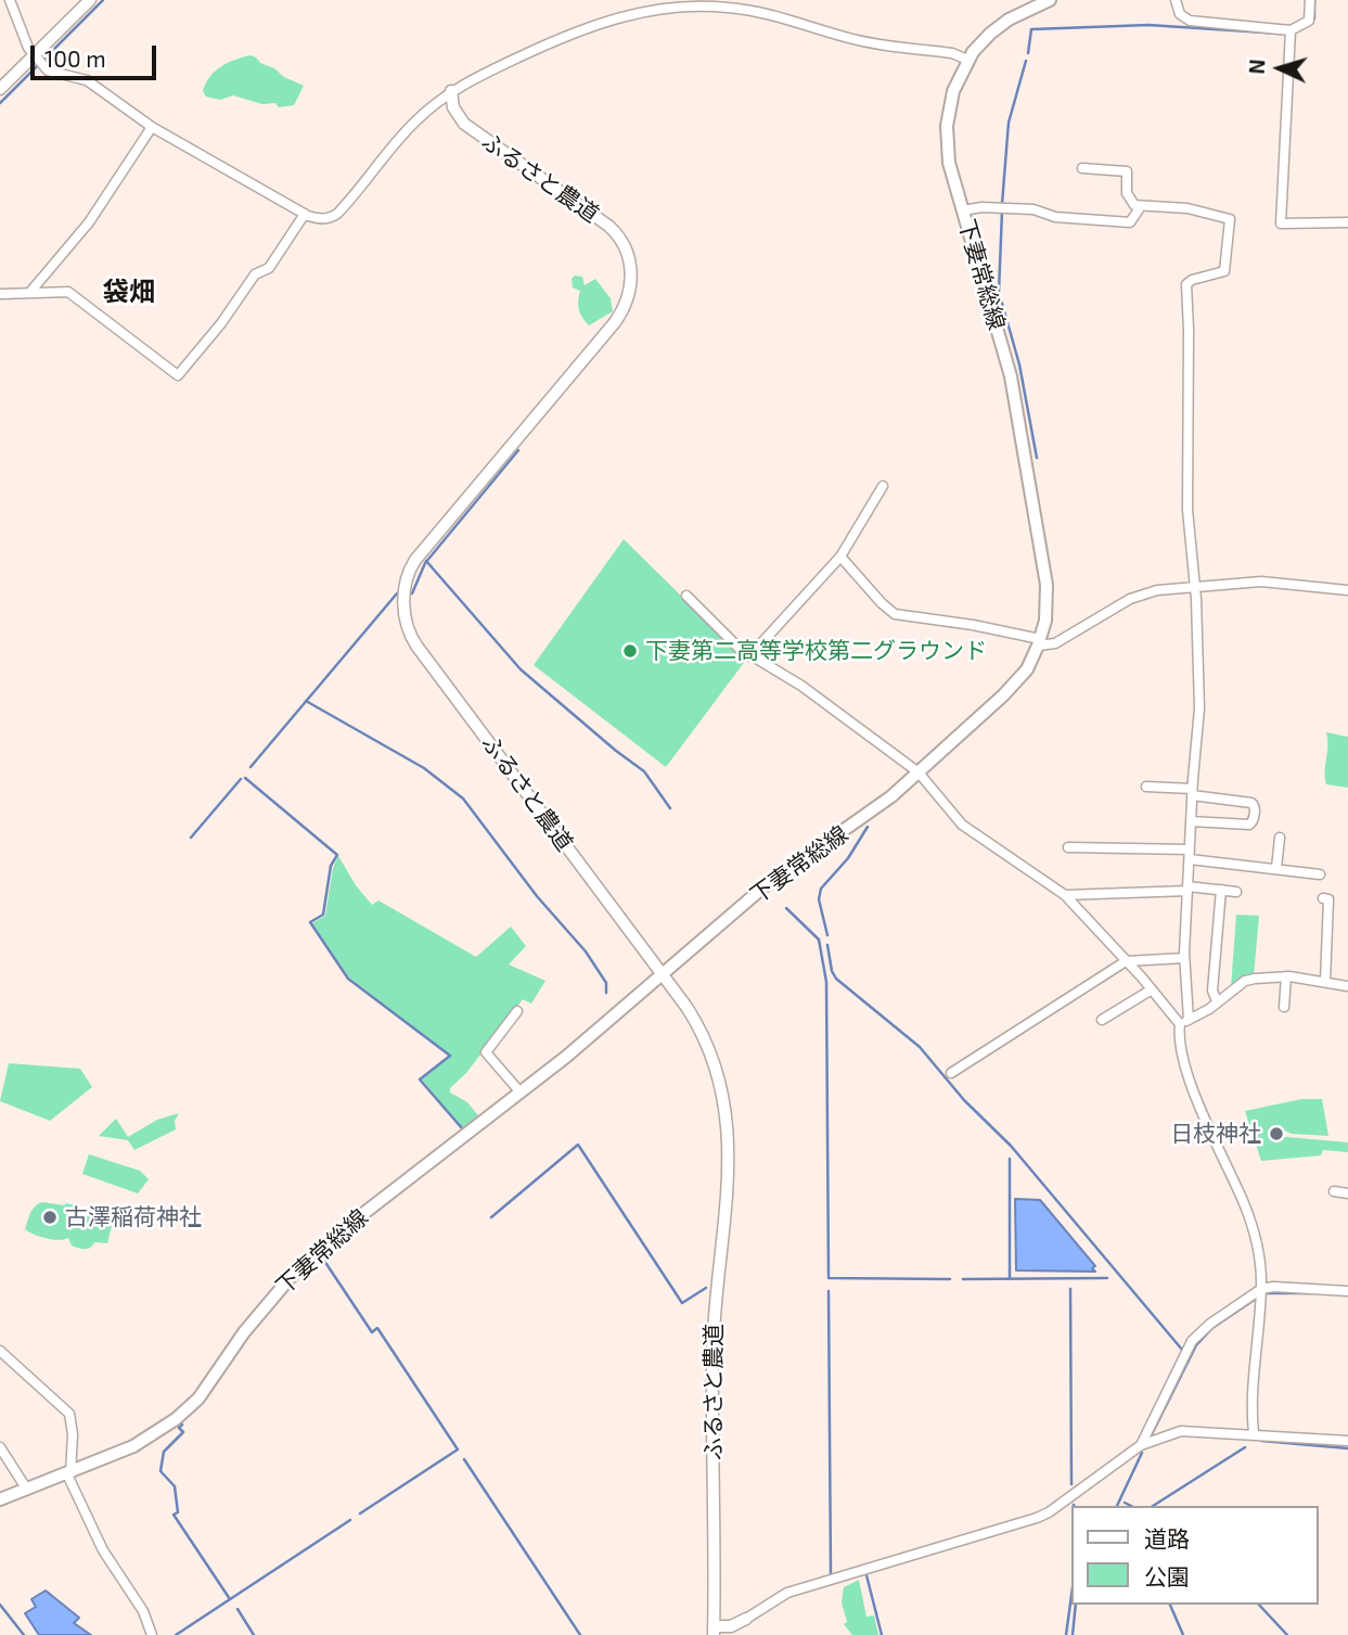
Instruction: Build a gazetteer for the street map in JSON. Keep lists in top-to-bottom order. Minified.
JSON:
{"streets":{"main road":["下妻常総線"],"street":["ふるさと農道"]},"crossings":[["ふるさと農道","下妻常総線"]],"districts":["袋畑"],"places":["下妻第二高等学校第二グラウンド","日枝神社","古澤稲荷神社"],"legend":["道路","公園"],"scale_bar":"100 m","north":"left"}
